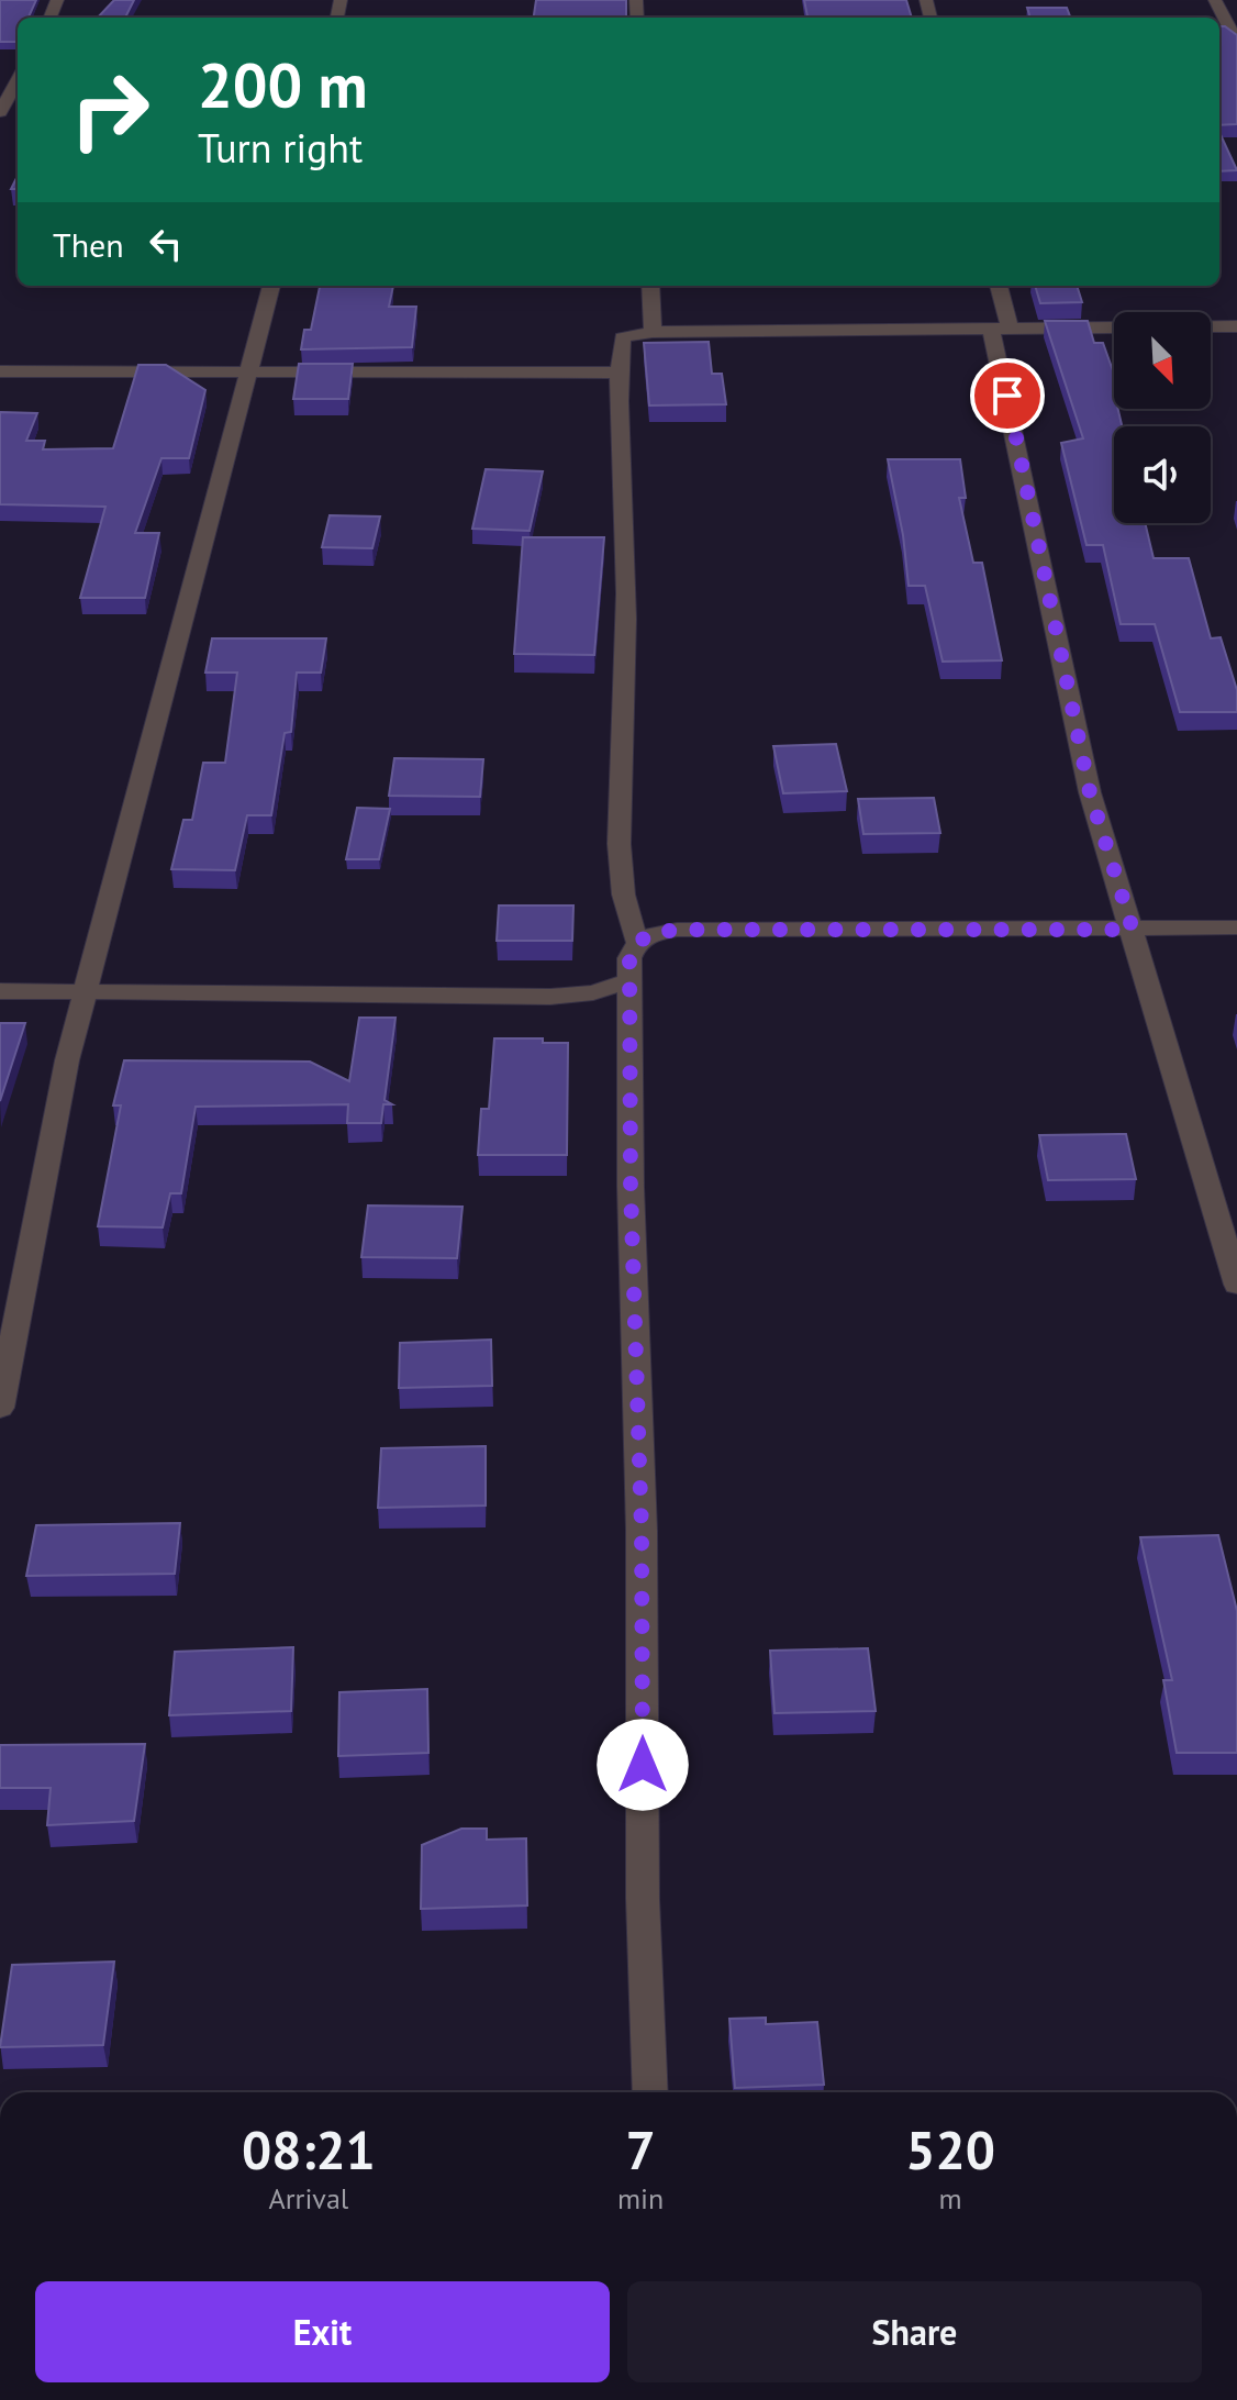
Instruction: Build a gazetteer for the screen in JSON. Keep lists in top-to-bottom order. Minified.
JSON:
{"north":"bottom right","page":{"turn":["200 m","Turn right"],"then":"Then","eta":["08:21","Arrival","7","min","520","m"],"buttons":["Exit","Share"]}}
